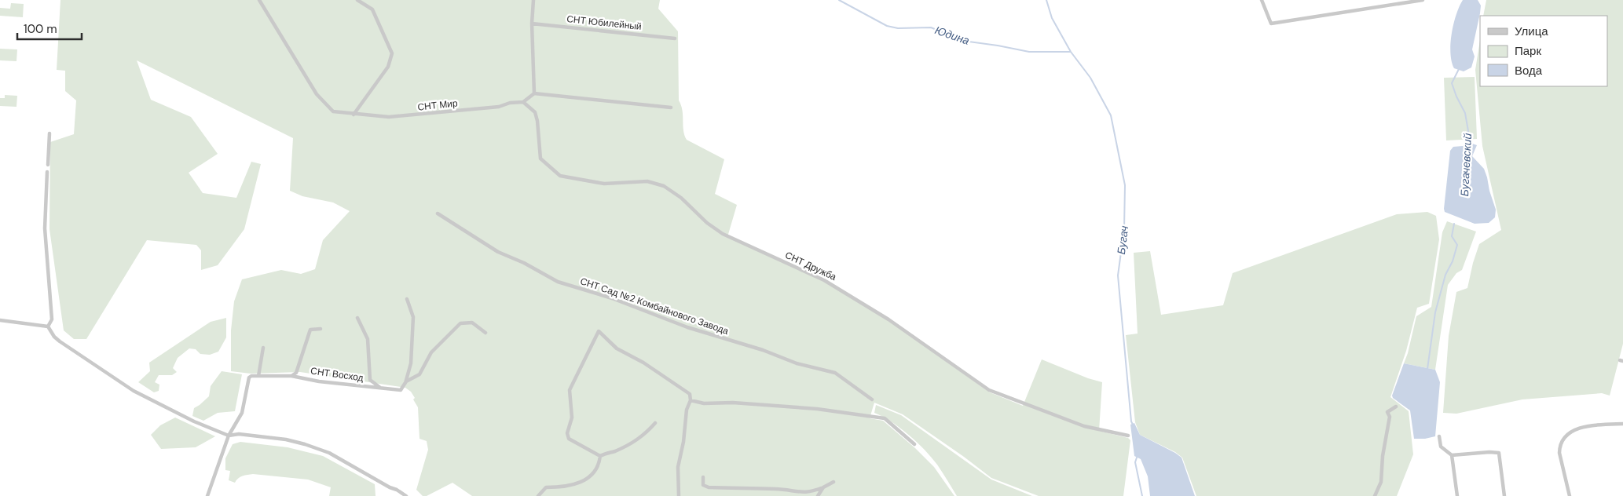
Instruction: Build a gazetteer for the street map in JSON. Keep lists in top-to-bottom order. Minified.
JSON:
{"streets":{"street":["СНТ Юбилейный","СНТ Мир","СНТ Дружба","СНТ Сад №2 Комбайнового Завода","СНТ Восход"]},"crossings":[["СНТ Мир","СНТ Дружба"]],"water":["Юдина","Бугачевский","Бугач"],"legend":["Улица","Парк","Вода"],"scale_bar":"100 m"}
